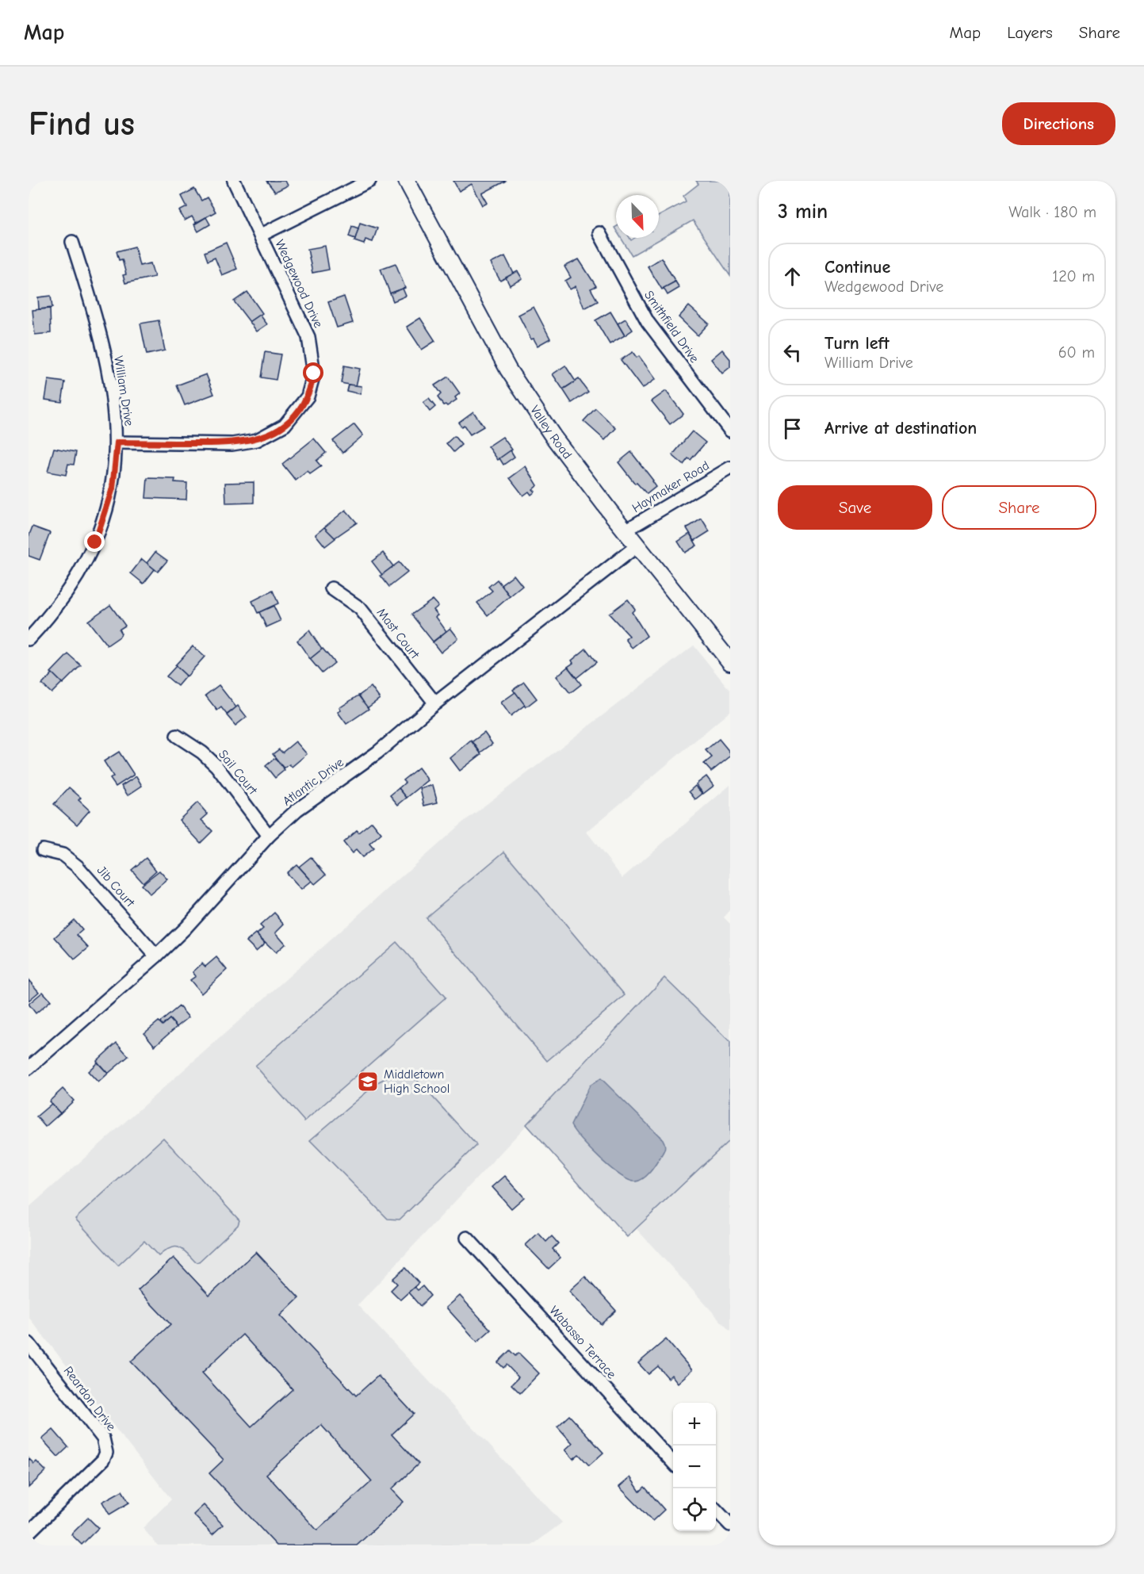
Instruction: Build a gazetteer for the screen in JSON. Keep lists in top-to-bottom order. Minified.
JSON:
{"streets":{"main road":["Valley Road"],"street":["Wedgewood Drive","Smithfield Drive","William Drive","Haymaker Road","Mast Court","Sail Court","Atlantic Drive","Jib Court","Wabasso Terrace","Reardon Drive"]},"crossings":[["Wedgewood Drive","William Drive"],["Valley Road","Haymaker Road"],["Valley Road","Atlantic Drive"],["Mast Court","Atlantic Drive"],["Sail Court","Atlantic Drive"],["Atlantic Drive","Jib Court"]],"places":{"school or university":["Middletown High School"]},"north":"bottom right","page":{"header":"Map","nav":["Map","Layers","Share"],"buttons":["Directions",["Save","Share"]],"title":"Find us","heading":["3 min","Walk · 180 m"],"list":[["Continue","Wedgewood Drive","120 m"],["Turn left","William Drive","60 m"],"Arrive at destination"],"map_buttons":["+","−"]}}
